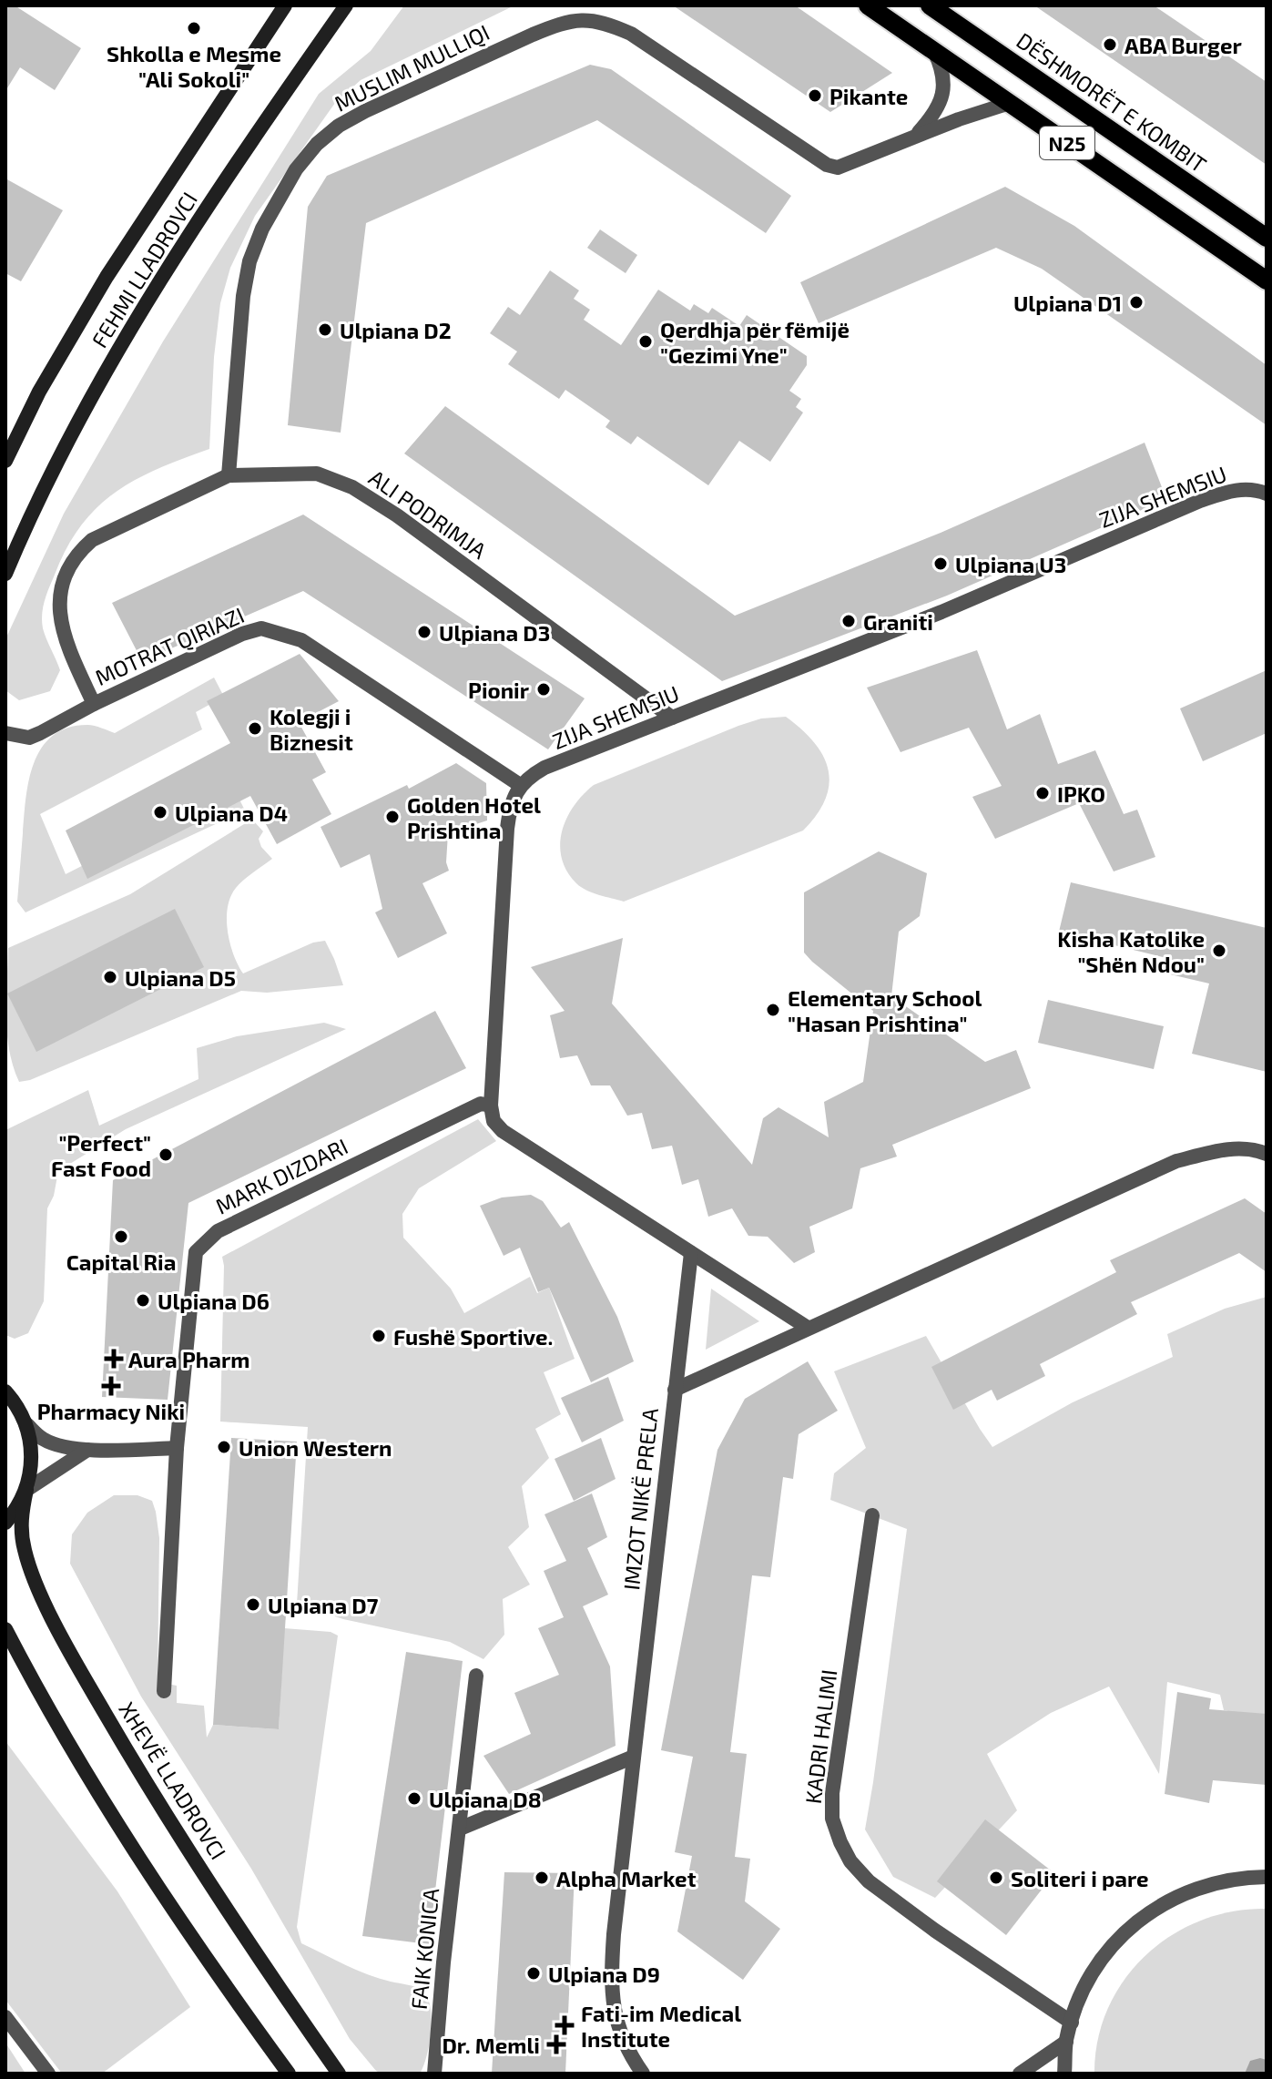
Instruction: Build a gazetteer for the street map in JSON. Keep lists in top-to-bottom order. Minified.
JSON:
{"streets":{"main road":["DËSHMORËT E KOMBIT","N25","FEHMI LLADROVCI","XHEVË LLADROVCI"],"street":["MUSLIM MULLIQI","ZIJA SHEMSIU","ALI PODRIMJA","MOTRAT QIRIAZI","MARK DIZDARI","IMZOT NIKË PRELA","KADRI HALIMI","FAIK KONICA"]},"crossings":[["MUSLIM MULLIQI","N25"],["MUSLIM MULLIQI","ALI PODRIMJA"],["ZIJA SHEMSIU","ALI PODRIMJA"],["ZIJA SHEMSIU","MOTRAT QIRIAZI"],["ALI PODRIMJA","MOTRAT QIRIAZI"]],"places":{"other":["Shkolla e Mesme \"Ali Sokoli\"","ABA Burger","Pikante","Ulpiana D1","Ulpiana D2","Qerdhja për fëmijë \"Gezimi Yne\"","Ulpiana U3","Graniti","Ulpiana D3","Pionir","Kolegji i Biznesit","IPKO","Ulpiana D4","Golden Hotel Prishtina","Kisha Katolike \"Shën Ndou\"","Ulpiana D5","Elementary School \"Hasan Prishtina\"","\"Perfect\" Fast Food","Capital Ria","Ulpiana D6","Fushë Sportive.","Union Western","Ulpiana D7","Ulpiana D8","Alpha Market","Soliteri i pare","Ulpiana D9"],"health":["Aura Pharm","Pharmacy Niki","Fati-im Medical Institute","Dr. Memli"]}}
